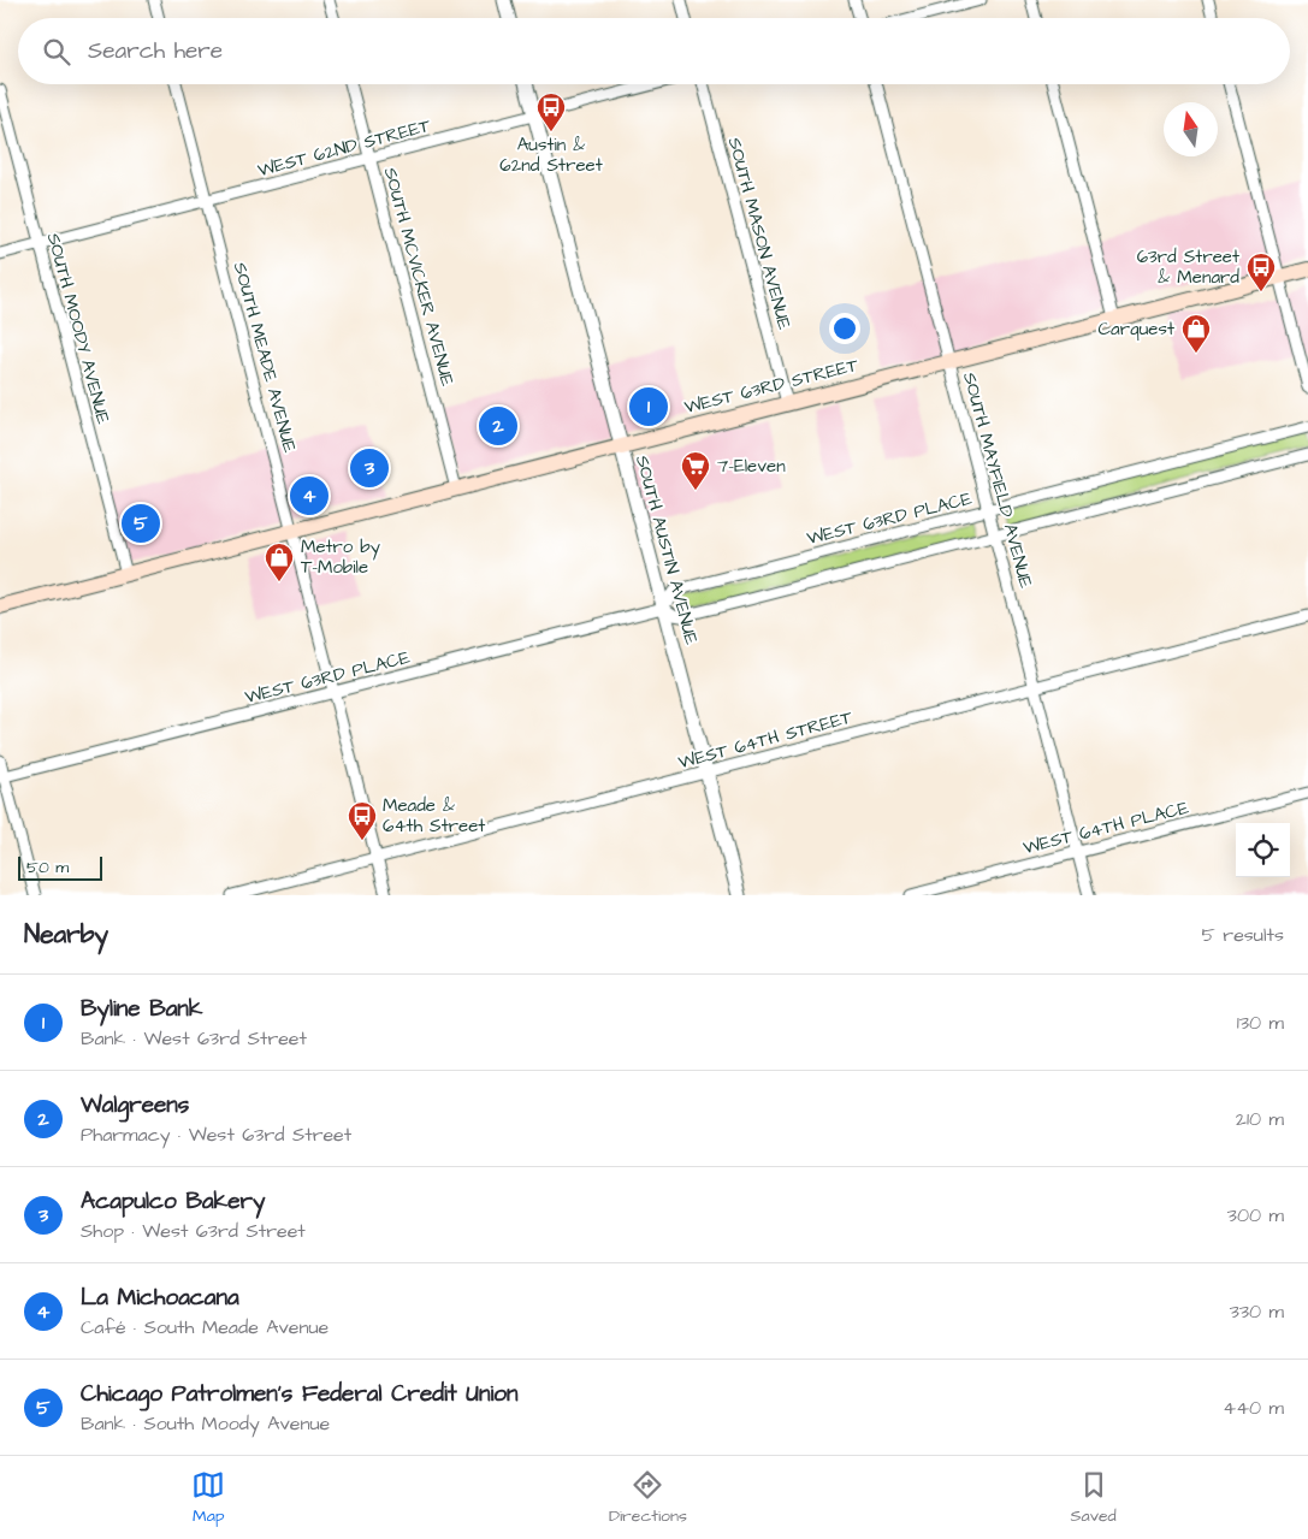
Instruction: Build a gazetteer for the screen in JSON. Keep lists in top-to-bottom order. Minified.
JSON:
{"streets":{"main road":["WEST 63RD STREET"],"street":["WEST 62ND STREET","SOUTH MASON AVENUE","SOUTH MCVICKER AVENUE","SOUTH MOODY AVENUE","SOUTH MEADE AVENUE","SOUTH MAYFIELD AVENUE","WEST 63RD PLACE","SOUTH AUSTIN AVENUE","WEST 64TH STREET","WEST 64TH PLACE"]},"crossings":[["WEST 62ND STREET","SOUTH MCVICKER AVENUE"],["WEST 62ND STREET","SOUTH MOODY AVENUE"],["WEST 62ND STREET","SOUTH MEADE AVENUE"],["WEST 62ND STREET","SOUTH AUSTIN AVENUE"],["SOUTH MASON AVENUE","WEST 63RD STREET"],["SOUTH MCVICKER AVENUE","WEST 63RD STREET"],["SOUTH MOODY AVENUE","WEST 63RD STREET"],["SOUTH MEADE AVENUE","WEST 63RD STREET"],["SOUTH MEADE AVENUE","WEST 63RD PLACE"],["SOUTH MEADE AVENUE","WEST 64TH STREET"],["WEST 63RD STREET","SOUTH MAYFIELD AVENUE"],["WEST 63RD STREET","SOUTH AUSTIN AVENUE"],["SOUTH MAYFIELD AVENUE","WEST 63RD PLACE"],["SOUTH MAYFIELD AVENUE","WEST 64TH STREET"],["SOUTH MAYFIELD AVENUE","WEST 64TH PLACE"],["WEST 63RD PLACE","SOUTH AUSTIN AVENUE"],["SOUTH AUSTIN AVENUE","WEST 64TH STREET"]],"places":{"bus stop":["Austin & 62nd Street","63rd Street & Menard","Meade & 64th Street"],"shop":["Carquest","Metro by T-Mobile"],"supermarket":["7-Eleven"]},"scale_bar":"50 m","north":"top","page":{"search":"Search here","pins":["1","2","3","4","5"],"scale":"50 m","heading":["Nearby","5 results"],"list":[{"mark":"1","name":"Byline Bank","note":"Bank · West 63rd Street","value":"130 m"},{"mark":"2","name":"Walgreens","note":"Pharmacy · West 63rd Street","value":"210 m"},{"mark":"3","name":"Acapulco Bakery","note":"Shop · West 63rd Street","value":"300 m"},{"mark":"4","name":"La Michoacana","note":"Café · South Meade Avenue","value":"330 m"},{"mark":"5","name":"Chicago Patrolmen's Federal Credit Union","note":"Bank · South Moody Avenue","value":"440 m"}],"nav":["Map","Directions","Saved"]}}
